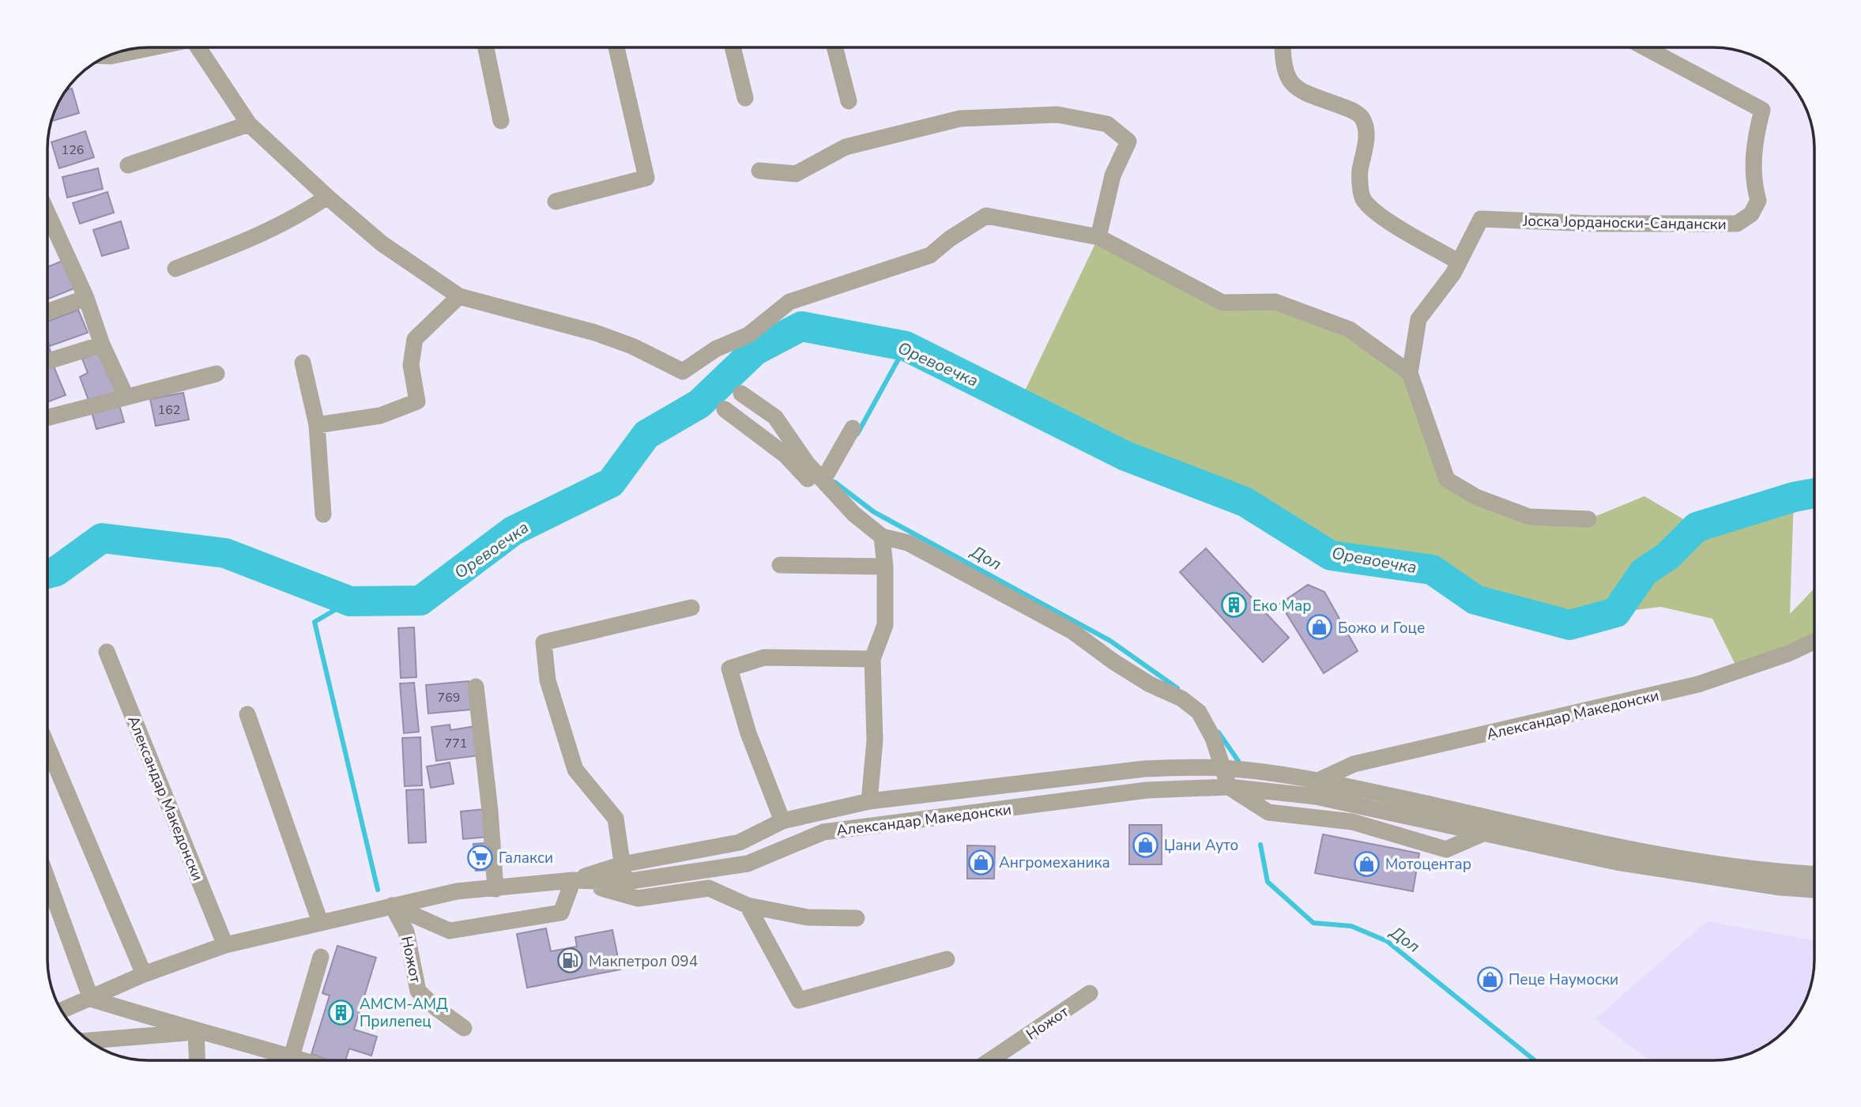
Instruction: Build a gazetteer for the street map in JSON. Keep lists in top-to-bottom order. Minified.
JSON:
{"streets":{"street":["Јоска Јорданоски-Сандански","Александар Македонски","Ножот"]},"crossings":[["Александар Македонски","Ножот"]],"water":["Оревоечка","Дол"],"places":{"building":["Еко Мар","АМСМ-АМД Прилепец"],"shop":["Божо и Гоце","Џани Ауто","Ангромеханика","Мотоцентар","Пеце Наумоски"],"supermarket":["Галакси"],"fuel station":["Макпетрол 094"]},"house_numbers":["126","162","769","771"]}
